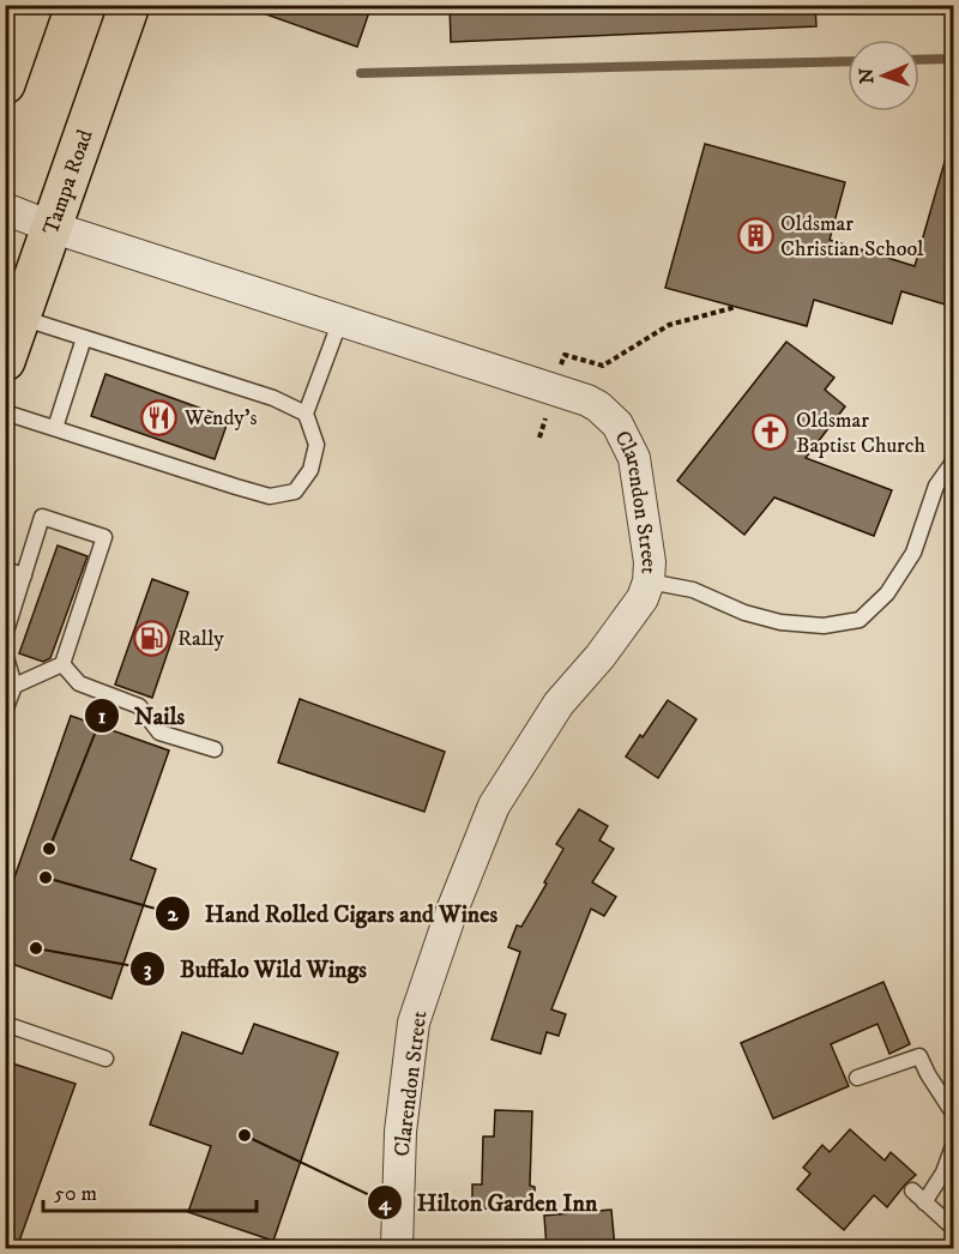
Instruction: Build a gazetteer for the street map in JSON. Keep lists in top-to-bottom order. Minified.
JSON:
{"streets":{"main road":["Tampa Road"],"street":["Clarendon Street"]},"crossings":[["Tampa Road","Clarendon Street"]],"places":{"building":["Oldsmar Christian School"],"restaurant":["Wendy's"],"church":["Oldsmar Baptist Church"],"fuel station":["Rally"],"other":["Nails","Hand Rolled Cigars and Wines","Buffalo Wild Wings","Hilton Garden Inn"]},"scale_bar":"50 m","north":"left"}
